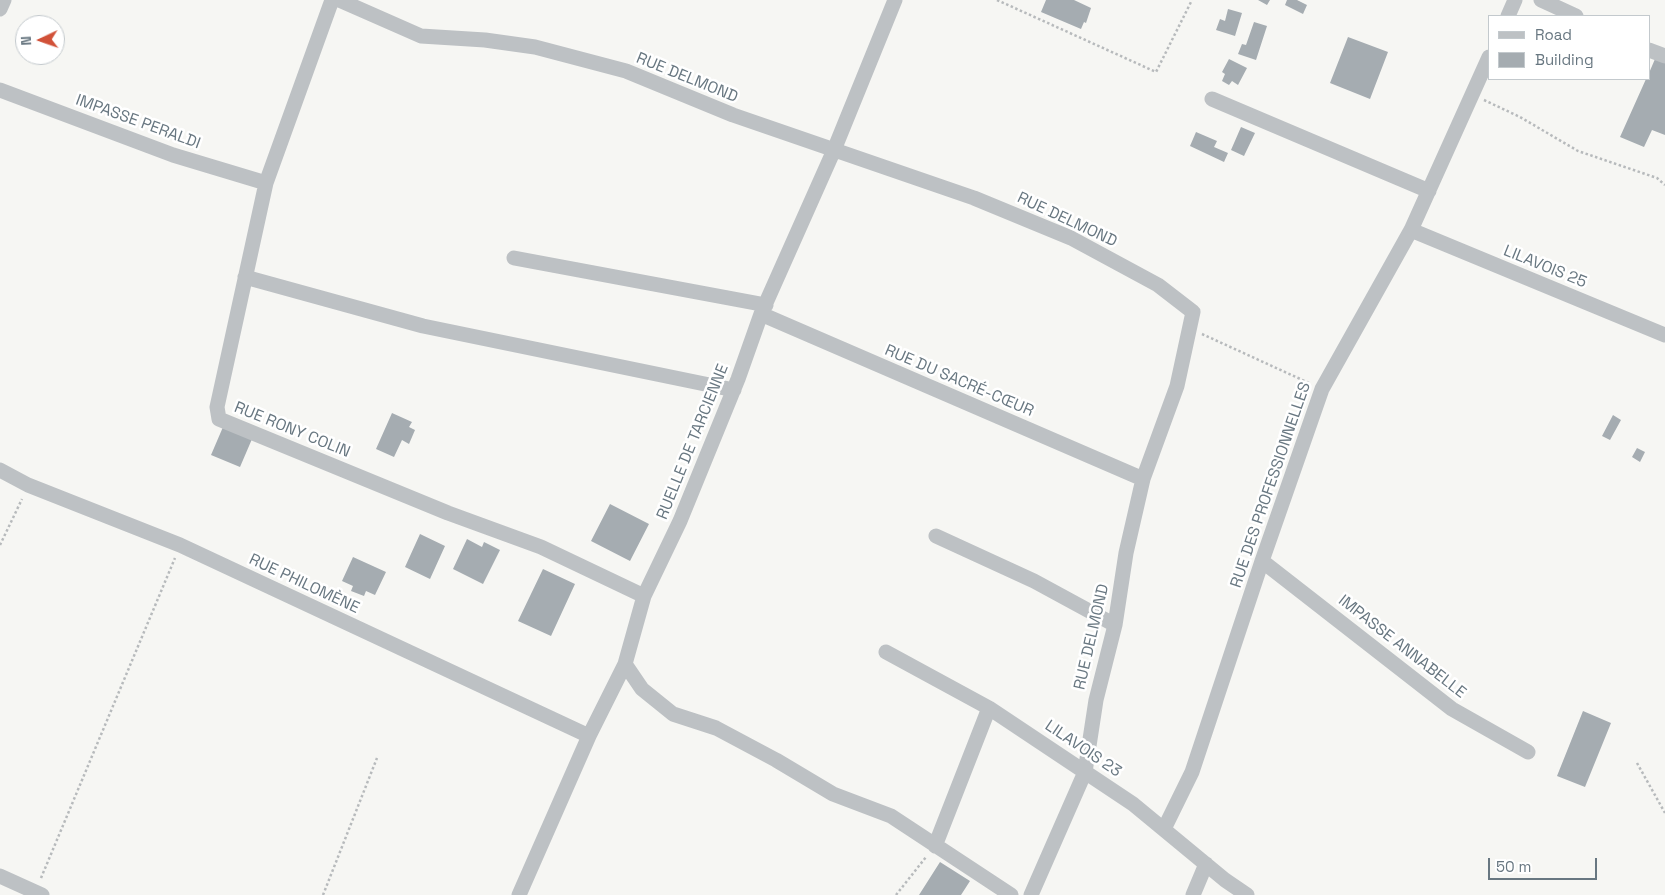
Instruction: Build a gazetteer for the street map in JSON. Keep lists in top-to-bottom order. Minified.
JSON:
{"streets":{"street":["RUE DELMOND","IMPASSE PERALDI","LILAVOIS 25","RUE DU SACRÉ-CŒUR","RUE RONY COLIN","RUELLE DE TARCIENNE","RUE DES PROFESSIONNELLES","RUE PHILOMÈNE","IMPASSE ANNABELLE","LILAVOIS 23"]},"crossings":[["RUE DELMOND","RUE DU SACRÉ-CŒUR"],["RUE DELMOND","RUELLE DE TARCIENNE"],["RUE DELMOND","LILAVOIS 23"],["IMPASSE PERALDI","RUE RONY COLIN"],["LILAVOIS 25","RUE DES PROFESSIONNELLES"],["RUE DU SACRÉ-CŒUR","RUELLE DE TARCIENNE"],["RUE RONY COLIN","RUELLE DE TARCIENNE"],["RUELLE DE TARCIENNE","RUE PHILOMÈNE"],["RUE DES PROFESSIONNELLES","IMPASSE ANNABELLE"],["RUE DES PROFESSIONNELLES","LILAVOIS 23"]],"legend":["Road","Building"],"scale_bar":"50 m","north":"left"}
